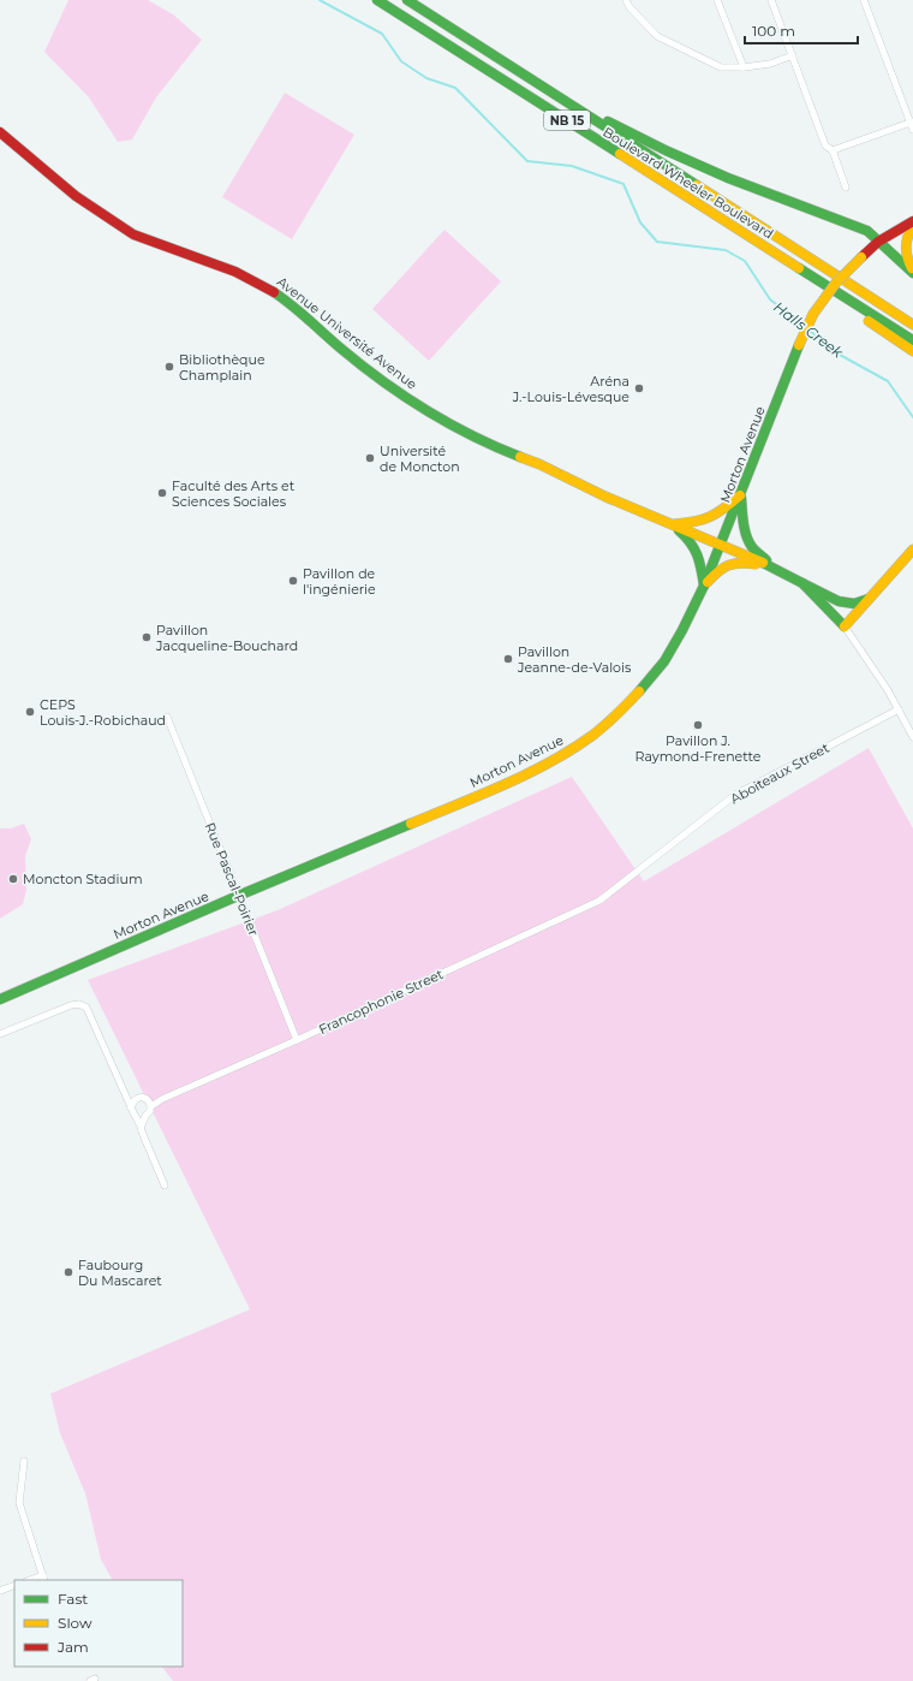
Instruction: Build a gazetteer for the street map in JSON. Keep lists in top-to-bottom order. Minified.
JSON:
{"streets":{"main road":["NB 15","Boulevard Wheeler Boulevard","Avenue Université Avenue","Morton Avenue"],"street":["Aboiteaux Street","Rue Pascal-Poirier","Francophonie Street"]},"crossings":[["Avenue Université Avenue","Morton Avenue"],["Morton Avenue","Rue Pascal-Poirier"],["Aboiteaux Street","Francophonie Street"],["Rue Pascal-Poirier","Francophonie Street"]],"water":["Halls Creek"],"places":["Bibliothèque Champlain","Aréna J.-Louis-Lévesque","Université de Moncton","Faculté des Arts et Sciences Sociales","Pavillon de l'ingénierie","Pavillon Jacqueline-Bouchard","Pavillon Jeanne-de-Valois","CEPS Louis-J.-Robichaud","Pavillon J. Raymond-Frenette","Moncton Stadium","Faubourg Du Mascaret"],"legend":["Fast","Slow","Jam"],"scale_bar":"100 m"}
